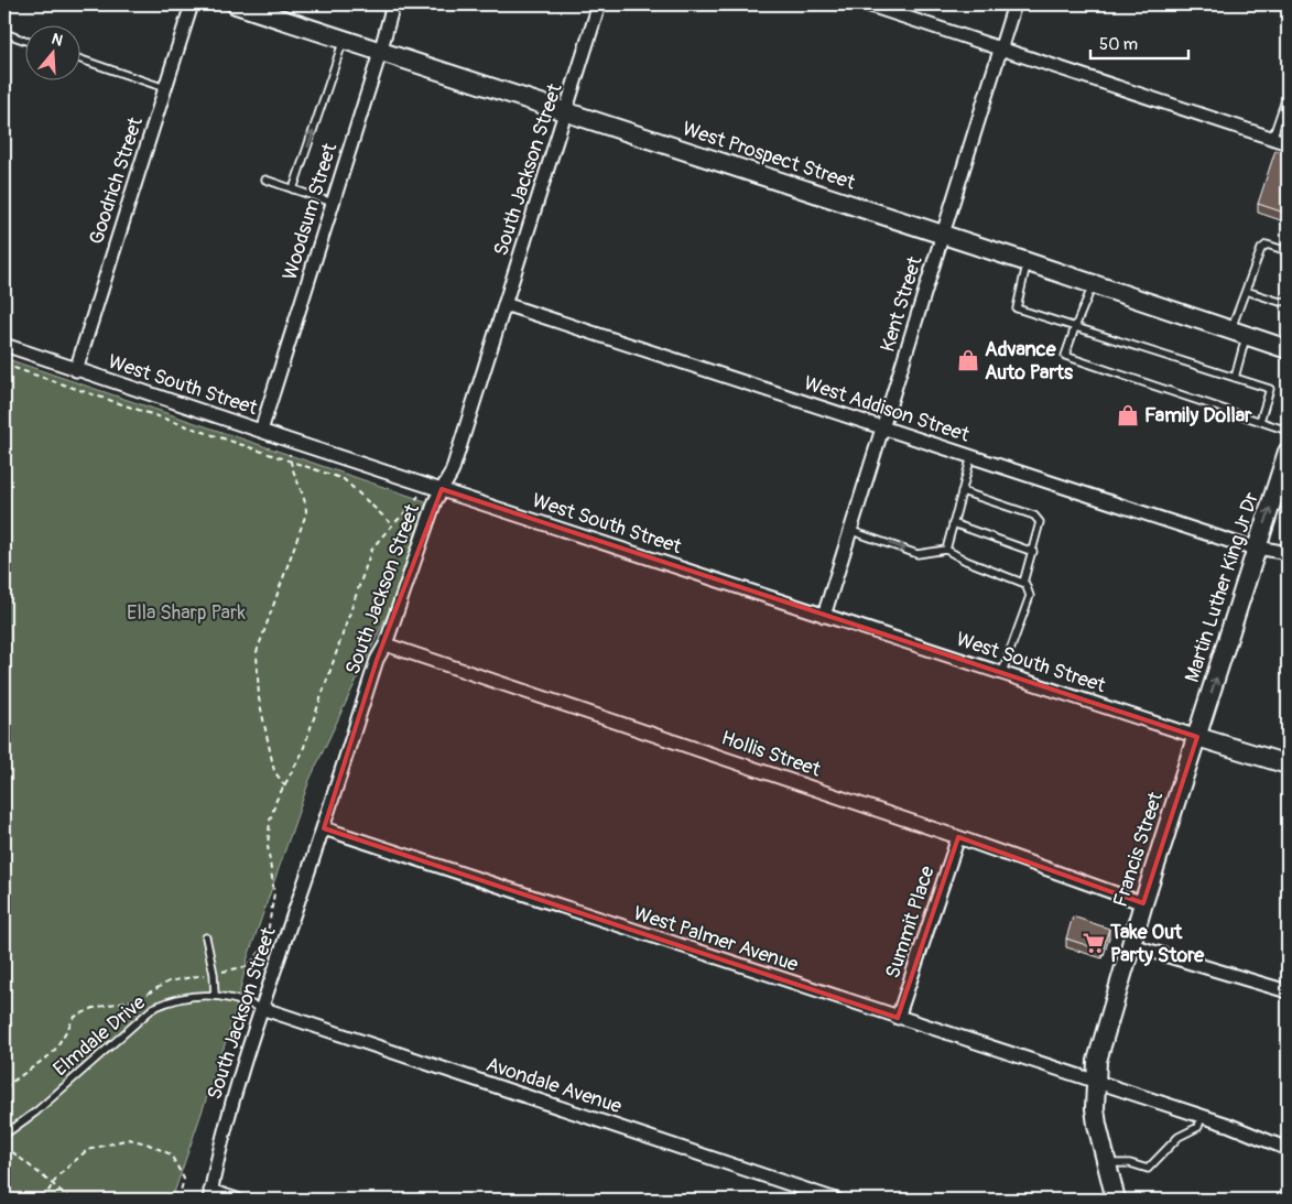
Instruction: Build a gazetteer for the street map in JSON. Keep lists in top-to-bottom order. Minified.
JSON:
{"streets":{"street":["West Prospect Street","South Jackson Street","Goodrich Street","Woodsum Street","Kent Street","West South Street","West Addison Street","Martin Luther King Jr Dr","Hollis Street","Francis Street","Summit Place","West Palmer Avenue","Avondale Avenue"],"lane":["Elmdale Drive"]},"crossings":[["West Prospect Street","South Jackson Street"],["West Prospect Street","Woodsum Street"],["West Prospect Street","Kent Street"],["South Jackson Street","West South Street"],["South Jackson Street","West Addison Street"],["South Jackson Street","Hollis Street"],["South Jackson Street","West Palmer Avenue"],["South Jackson Street","Elmdale Drive"],["South Jackson Street","Avondale Avenue"],["Goodrich Street","West South Street"],["Woodsum Street","West South Street"],["Kent Street","West South Street"],["Kent Street","West Addison Street"],["West South Street","Martin Luther King Jr Dr"],["West South Street","Francis Street"],["West Addison Street","Martin Luther King Jr Dr"],["Martin Luther King Jr Dr","Francis Street"],["Hollis Street","Francis Street"],["Hollis Street","Summit Place"],["Francis Street","West Palmer Avenue"],["Summit Place","West Palmer Avenue"],["Elmdale Drive","Avondale Avenue"]],"one_way":["Martin Luther King Jr Dr"],"parks":["Ella Sharp Park"],"places":{"shop":["Advance Auto Parts","Family Dollar"],"supermarket":["Take Out Party Store"]},"scale_bar":"50 m","north":"top"}
